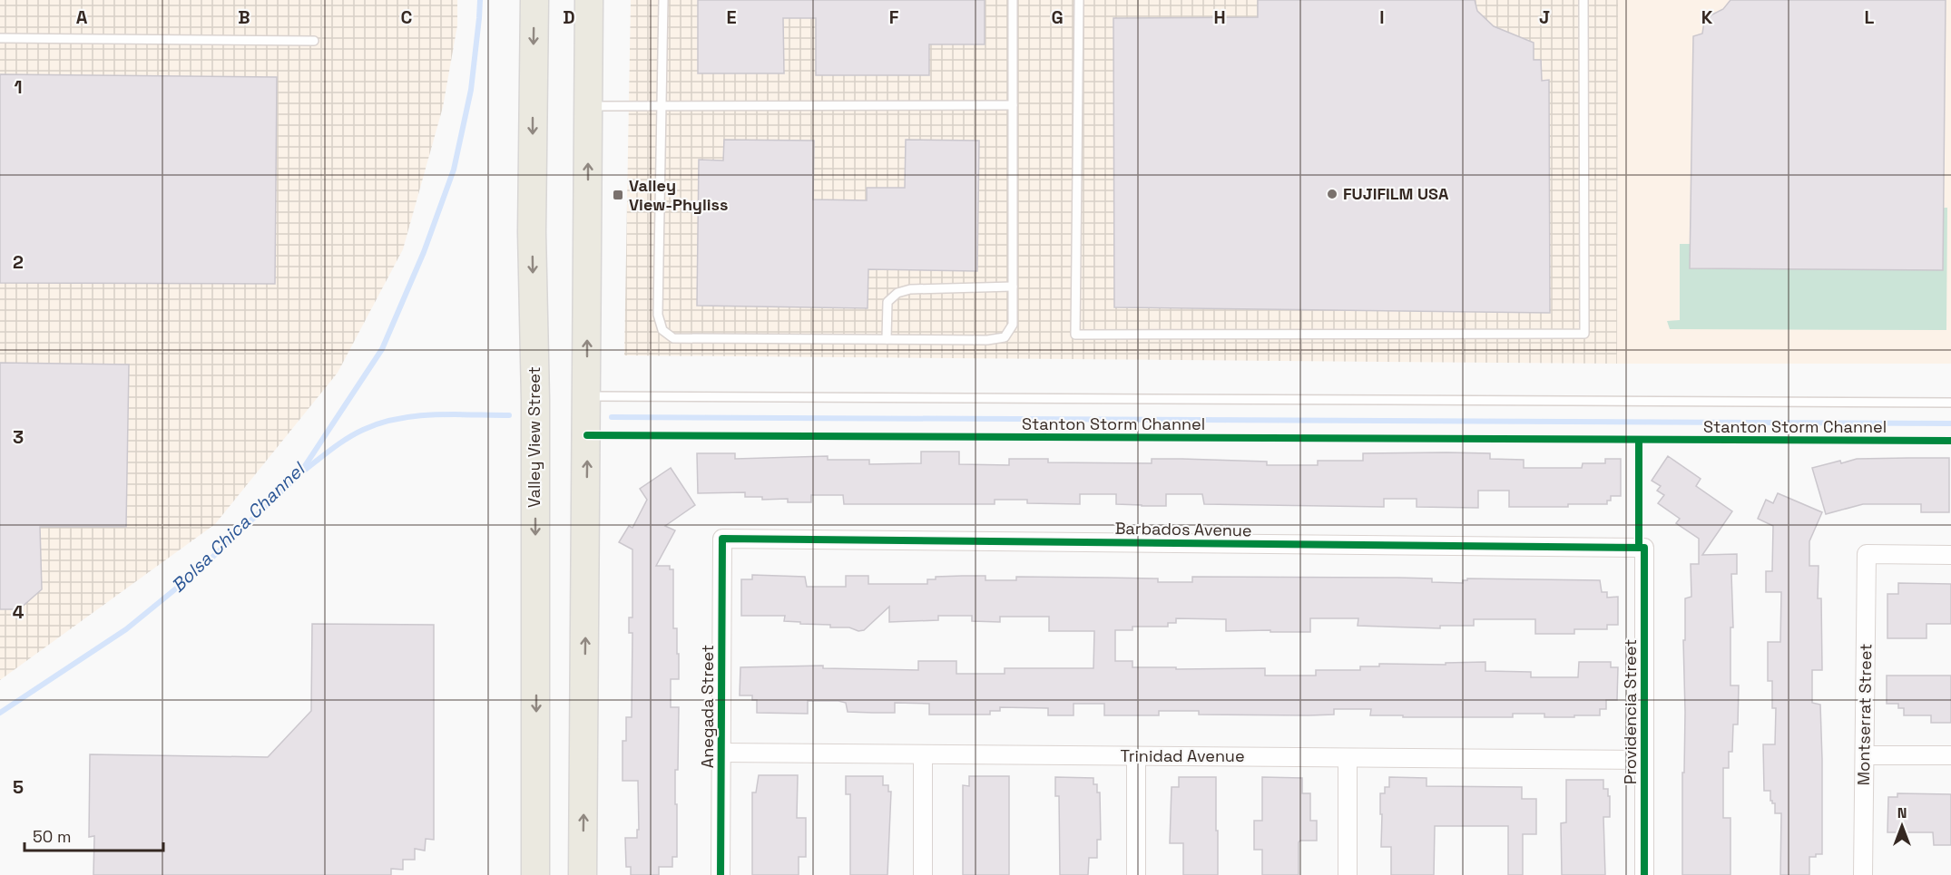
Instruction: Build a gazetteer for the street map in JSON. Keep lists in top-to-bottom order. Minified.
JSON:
{"streets":{"main road":["Valley View Street"],"street":["Barbados Avenue","Anegada Street","Providencia Street","Montserrat Street","Trinidad Avenue"],"cycle path":["Stanton Storm Channel"]},"crossings":[["Barbados Avenue","Anegada Street"],["Barbados Avenue","Providencia Street"],["Anegada Street","Trinidad Avenue"],["Providencia Street","Trinidad Avenue"]],"water":["Bolsa Chica Channel"],"places":{"other":["FUJIFILM USA"],"transit":["Valley View-Phyliss"]},"scale_bar":"50 m","north":"top","grid":{"columns":["A","B","C","D","E","F","G","H","I","J","K","L"],"rows":["1","2","3","4","5"]}}
